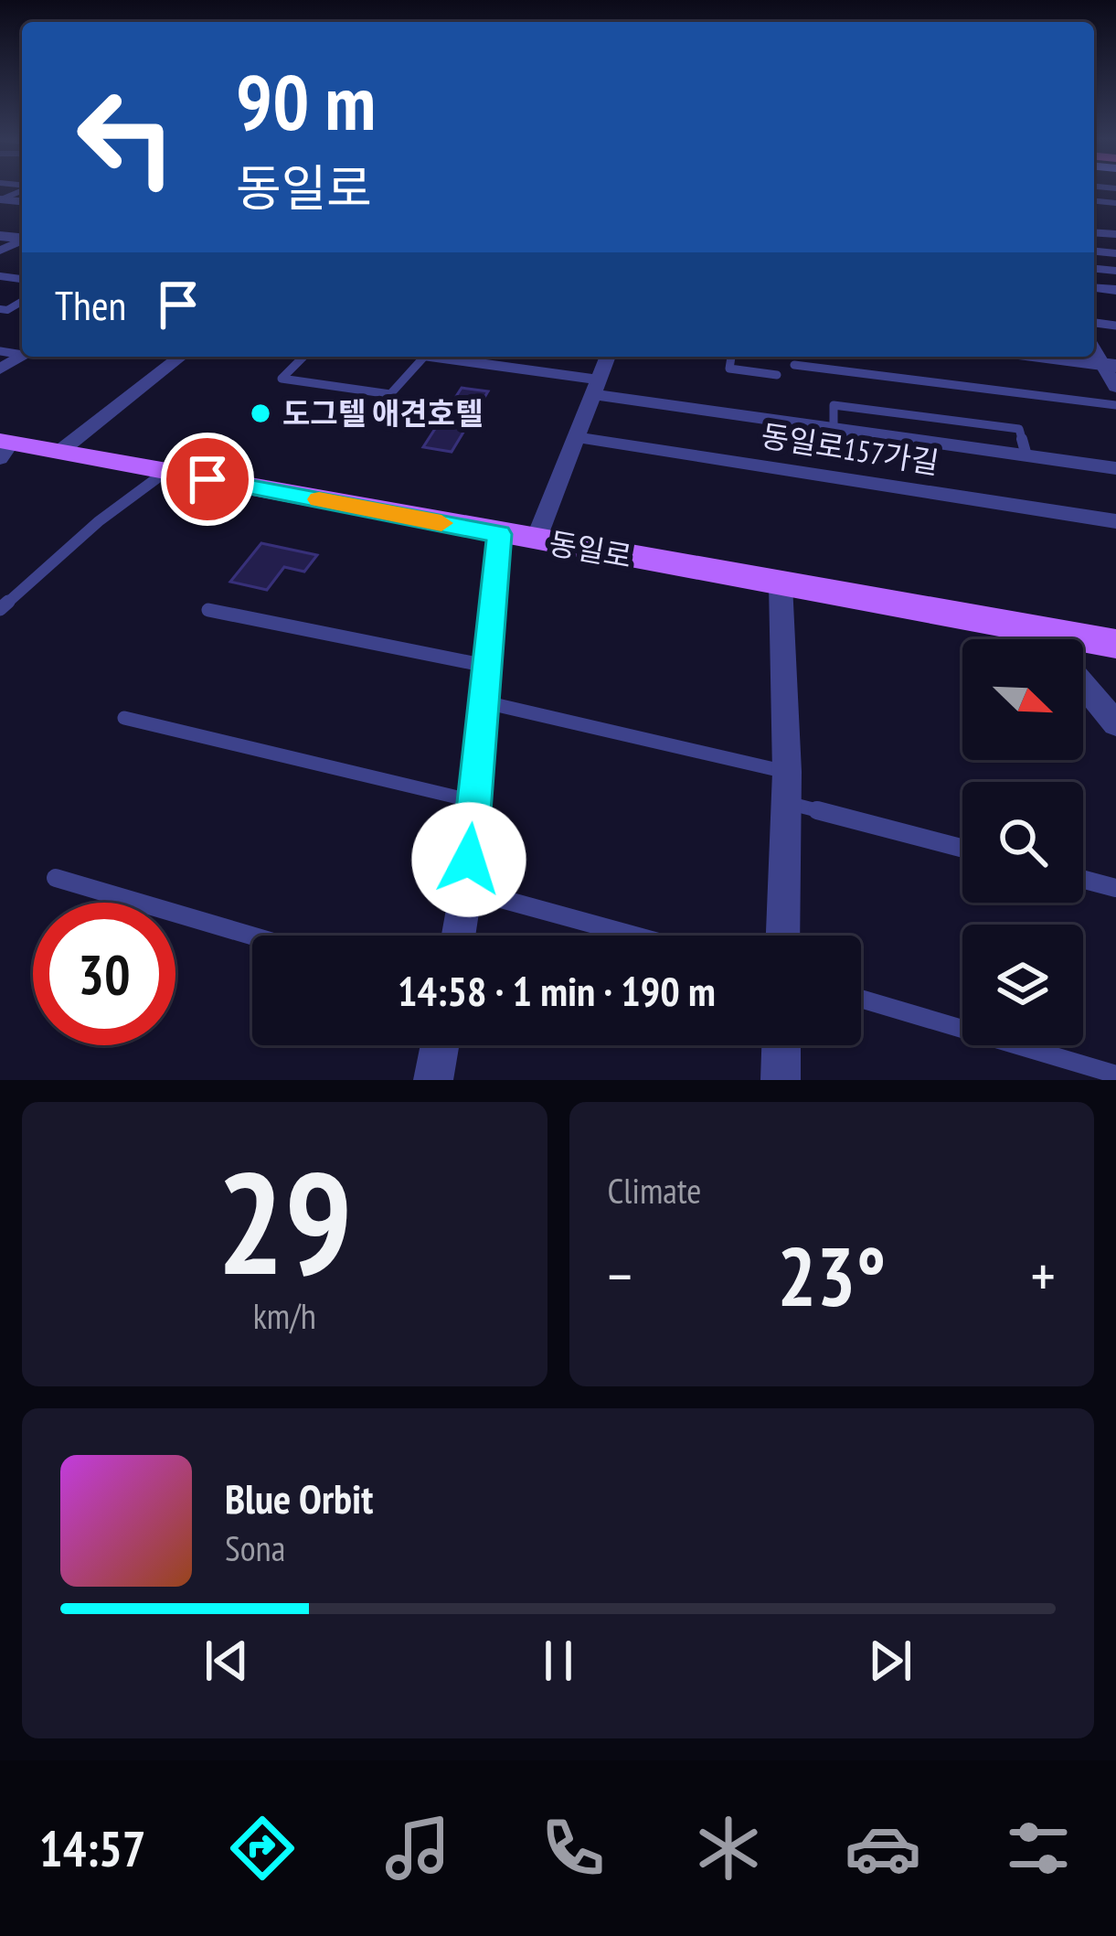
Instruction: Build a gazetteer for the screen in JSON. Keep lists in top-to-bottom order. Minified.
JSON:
{"streets":{"main road":["동일로"],"street":["동일로157가길"]},"places":["도그텔 애견호텔"],"north":"bottom right","page":{"turn":["90 m","동일로"],"then":"Then","limit":"30","trip":"14:58 · 1 min · 190 m","tile":[["29","km/h"],"Climate"],"heat":["−","23°","+"],"song":["Blue Orbit","Sona"],"tabs":"14:57"}}
